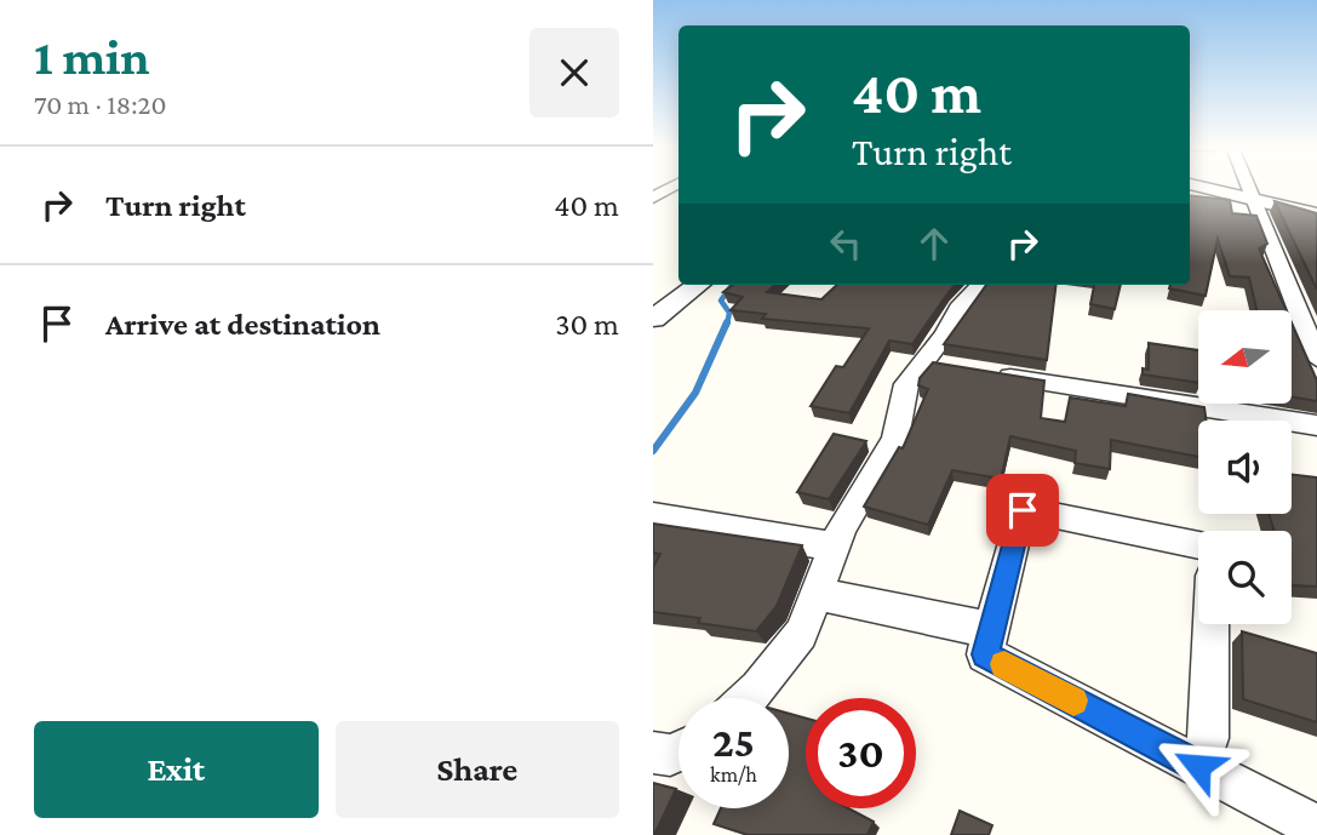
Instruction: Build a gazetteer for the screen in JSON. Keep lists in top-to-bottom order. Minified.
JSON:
{"north":"left","page":{"heading":["1 min","70 m · 18:20"],"turn":["40 m","Turn right"],"list":[{"name":"Turn right","value":"40 m"},{"name":"Arrive at destination","value":"30 m"}],"speed":"25 km/h","limit":"30","buttons":["Exit","Share"]}}
